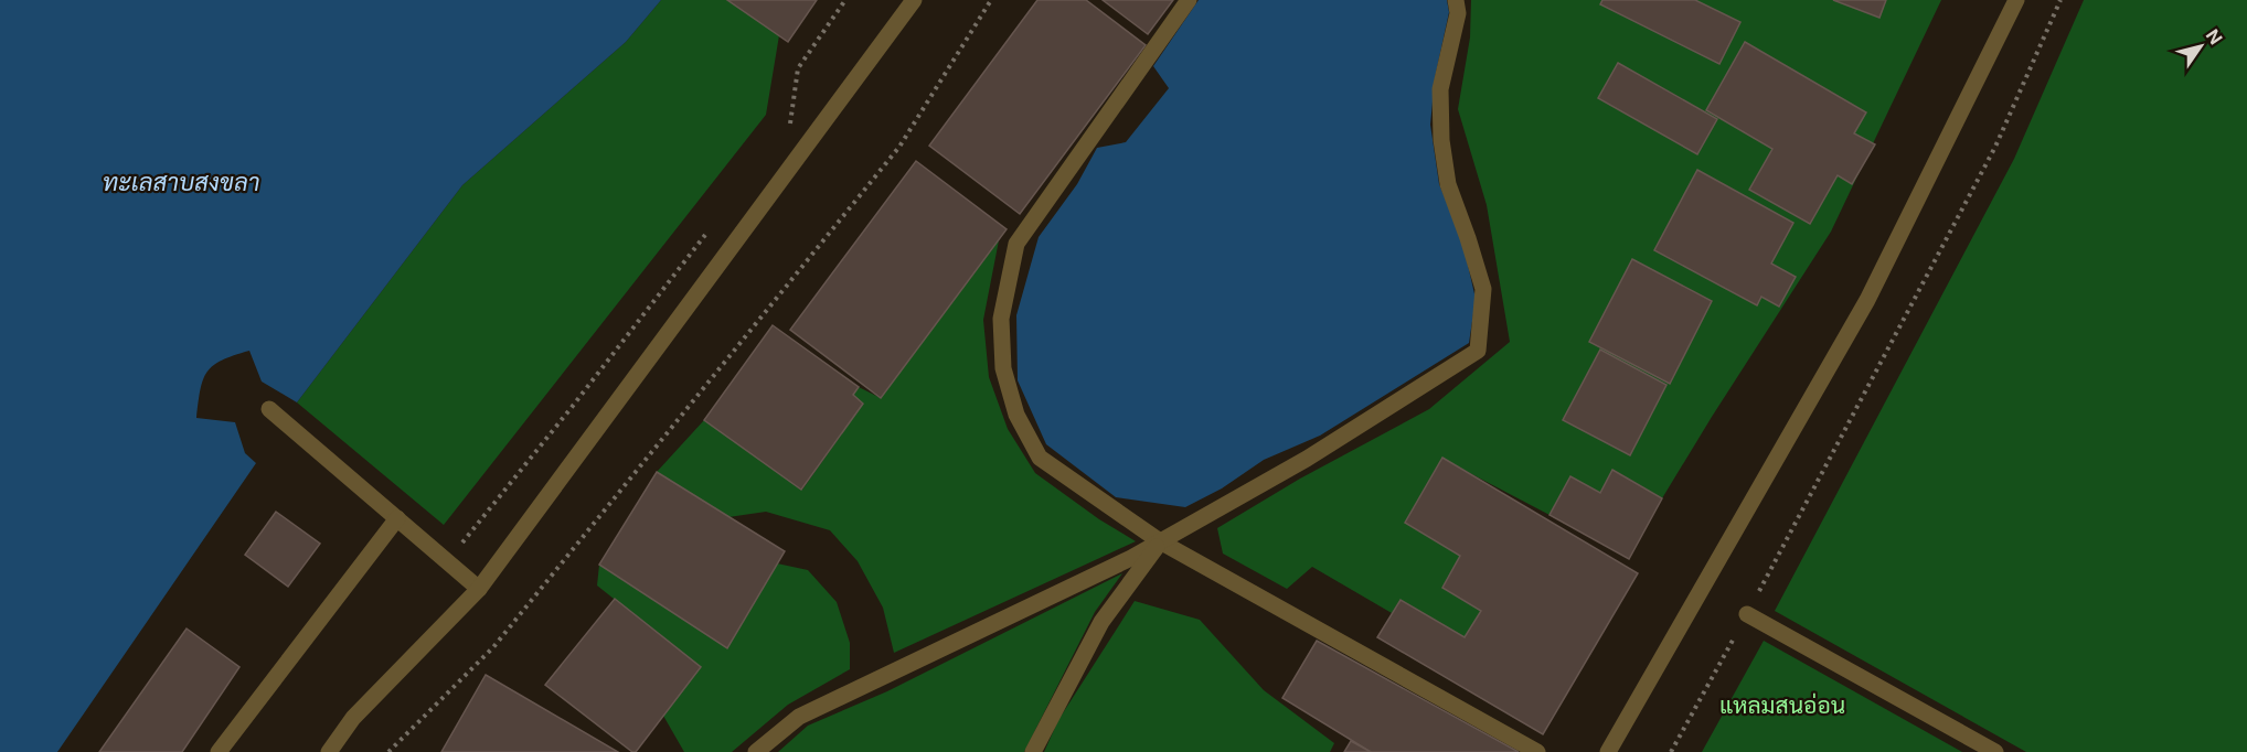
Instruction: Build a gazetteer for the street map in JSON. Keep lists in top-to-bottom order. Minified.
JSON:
{"water":["ทะเลสาบสงขลา"],"parks":["แหลมสนอ่อน"],"north":"top right"}
